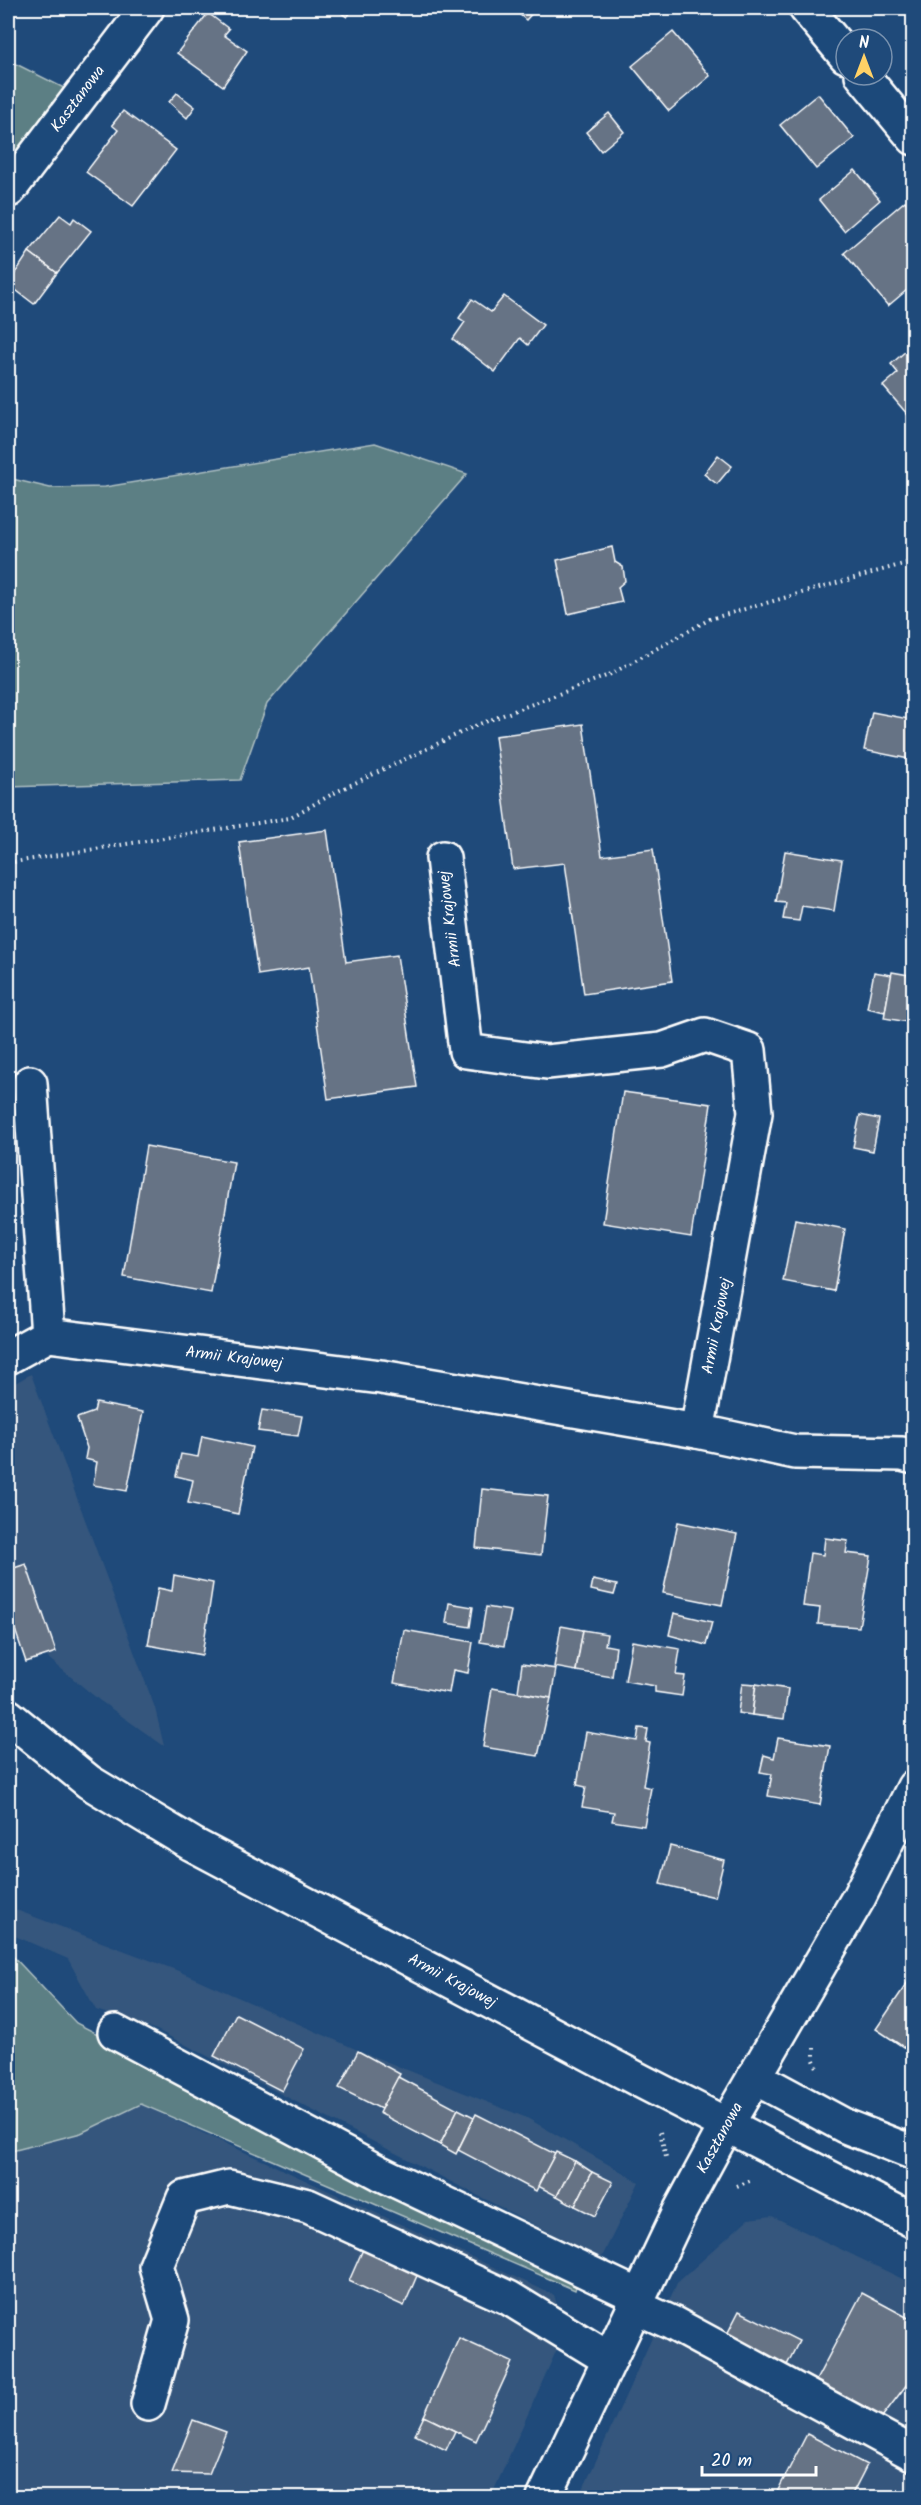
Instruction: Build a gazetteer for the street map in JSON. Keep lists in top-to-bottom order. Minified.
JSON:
{"streets":{"street":["Kasztanowa","Armii Krajowej"]},"crossings":[["Kasztanowa","Armii Krajowej"]],"scale_bar":"20 m","north":"top"}
